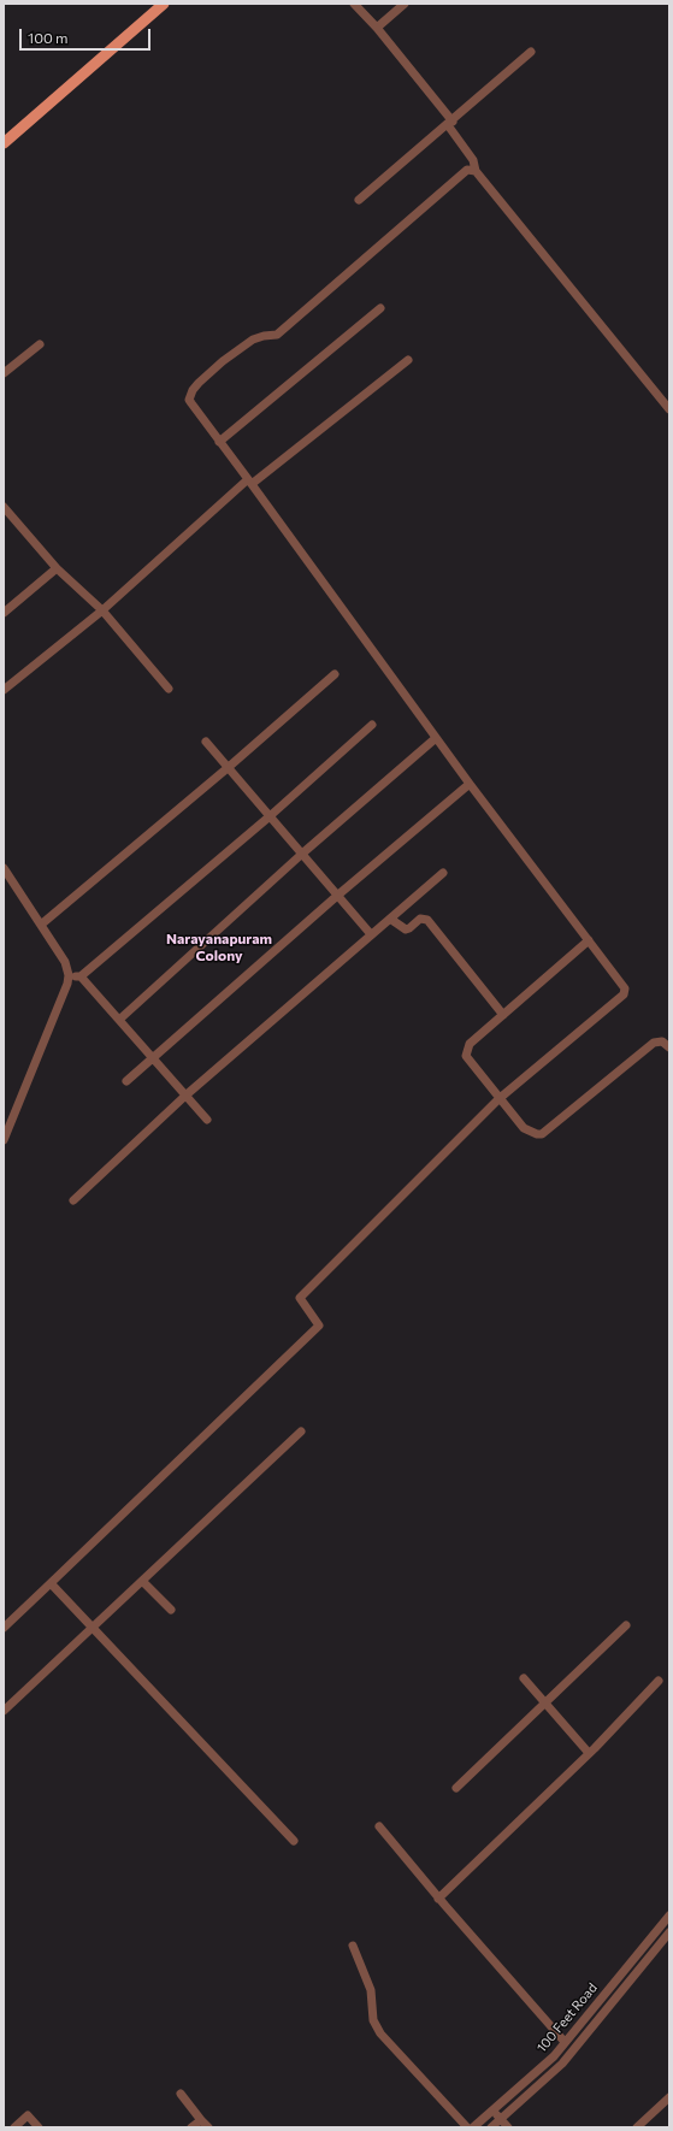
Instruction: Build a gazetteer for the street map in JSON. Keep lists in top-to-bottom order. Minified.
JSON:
{"streets":{"street":["100 Feet Road"]},"districts":["Narayanapuram Colony"],"scale_bar":"100 m"}
